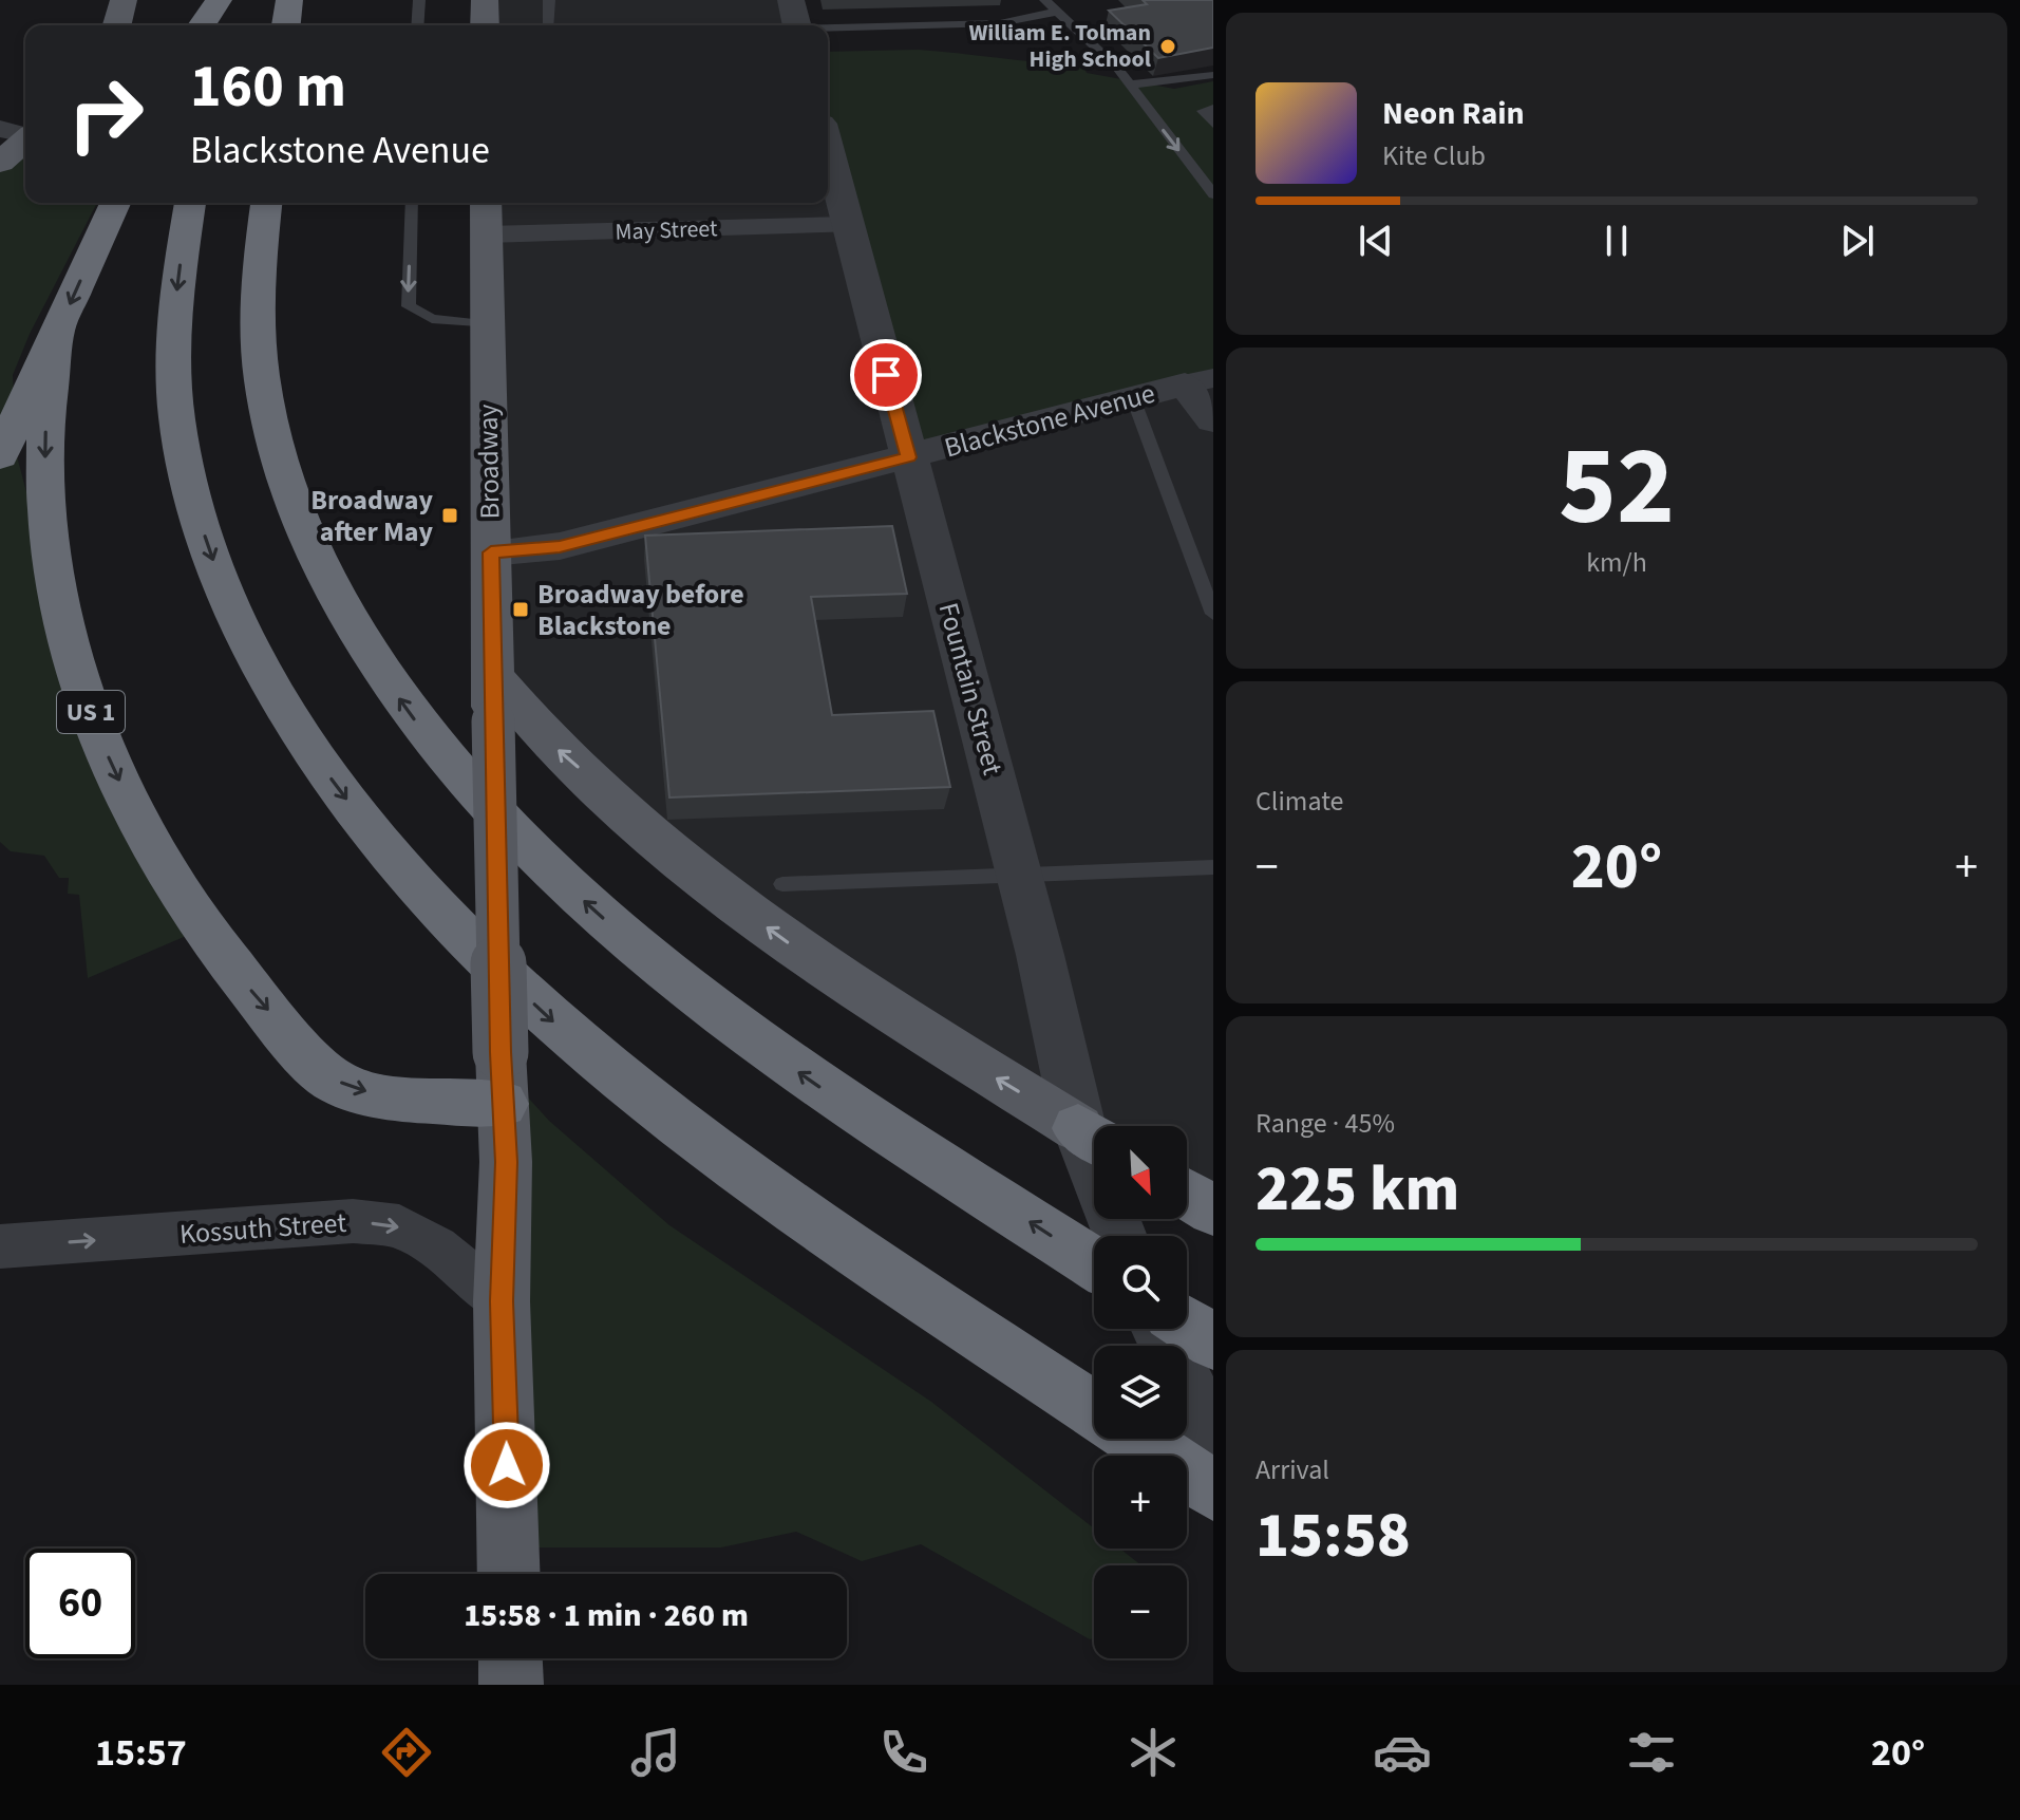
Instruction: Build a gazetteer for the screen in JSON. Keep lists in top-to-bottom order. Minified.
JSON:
{"streets":{"highway":["US 1"],"main road":["Broadway"],"street":["May Street","Blackstone Avenue","Fountain Street","Kossuth Street"]},"crossings":[["May Street","Broadway"],["May Street","Fountain Street"],["Blackstone Avenue","Broadway"],["Blackstone Avenue","Fountain Street"],["Broadway","US 1"],["Broadway","Kossuth Street"]],"one_way":["Kossuth Street"],"places":{"other":["William E. Tolman High School"],"transit":["Broadway after May","Broadway before Blackstone"]},"north":"bottom right","page":{"turn":["160 m","Blackstone Avenue"],"song":["Neon Rain","Kite Club"],"tile":[["52","km/h"],"Climate",["Range · 45%","225 km"],["Arrival","15:58"]],"heat":["−","20°","+"],"map_buttons":["+","−"],"limit":"60","trip":"15:58 · 1 min · 260 m","tabs":["15:57","20°"]}}
